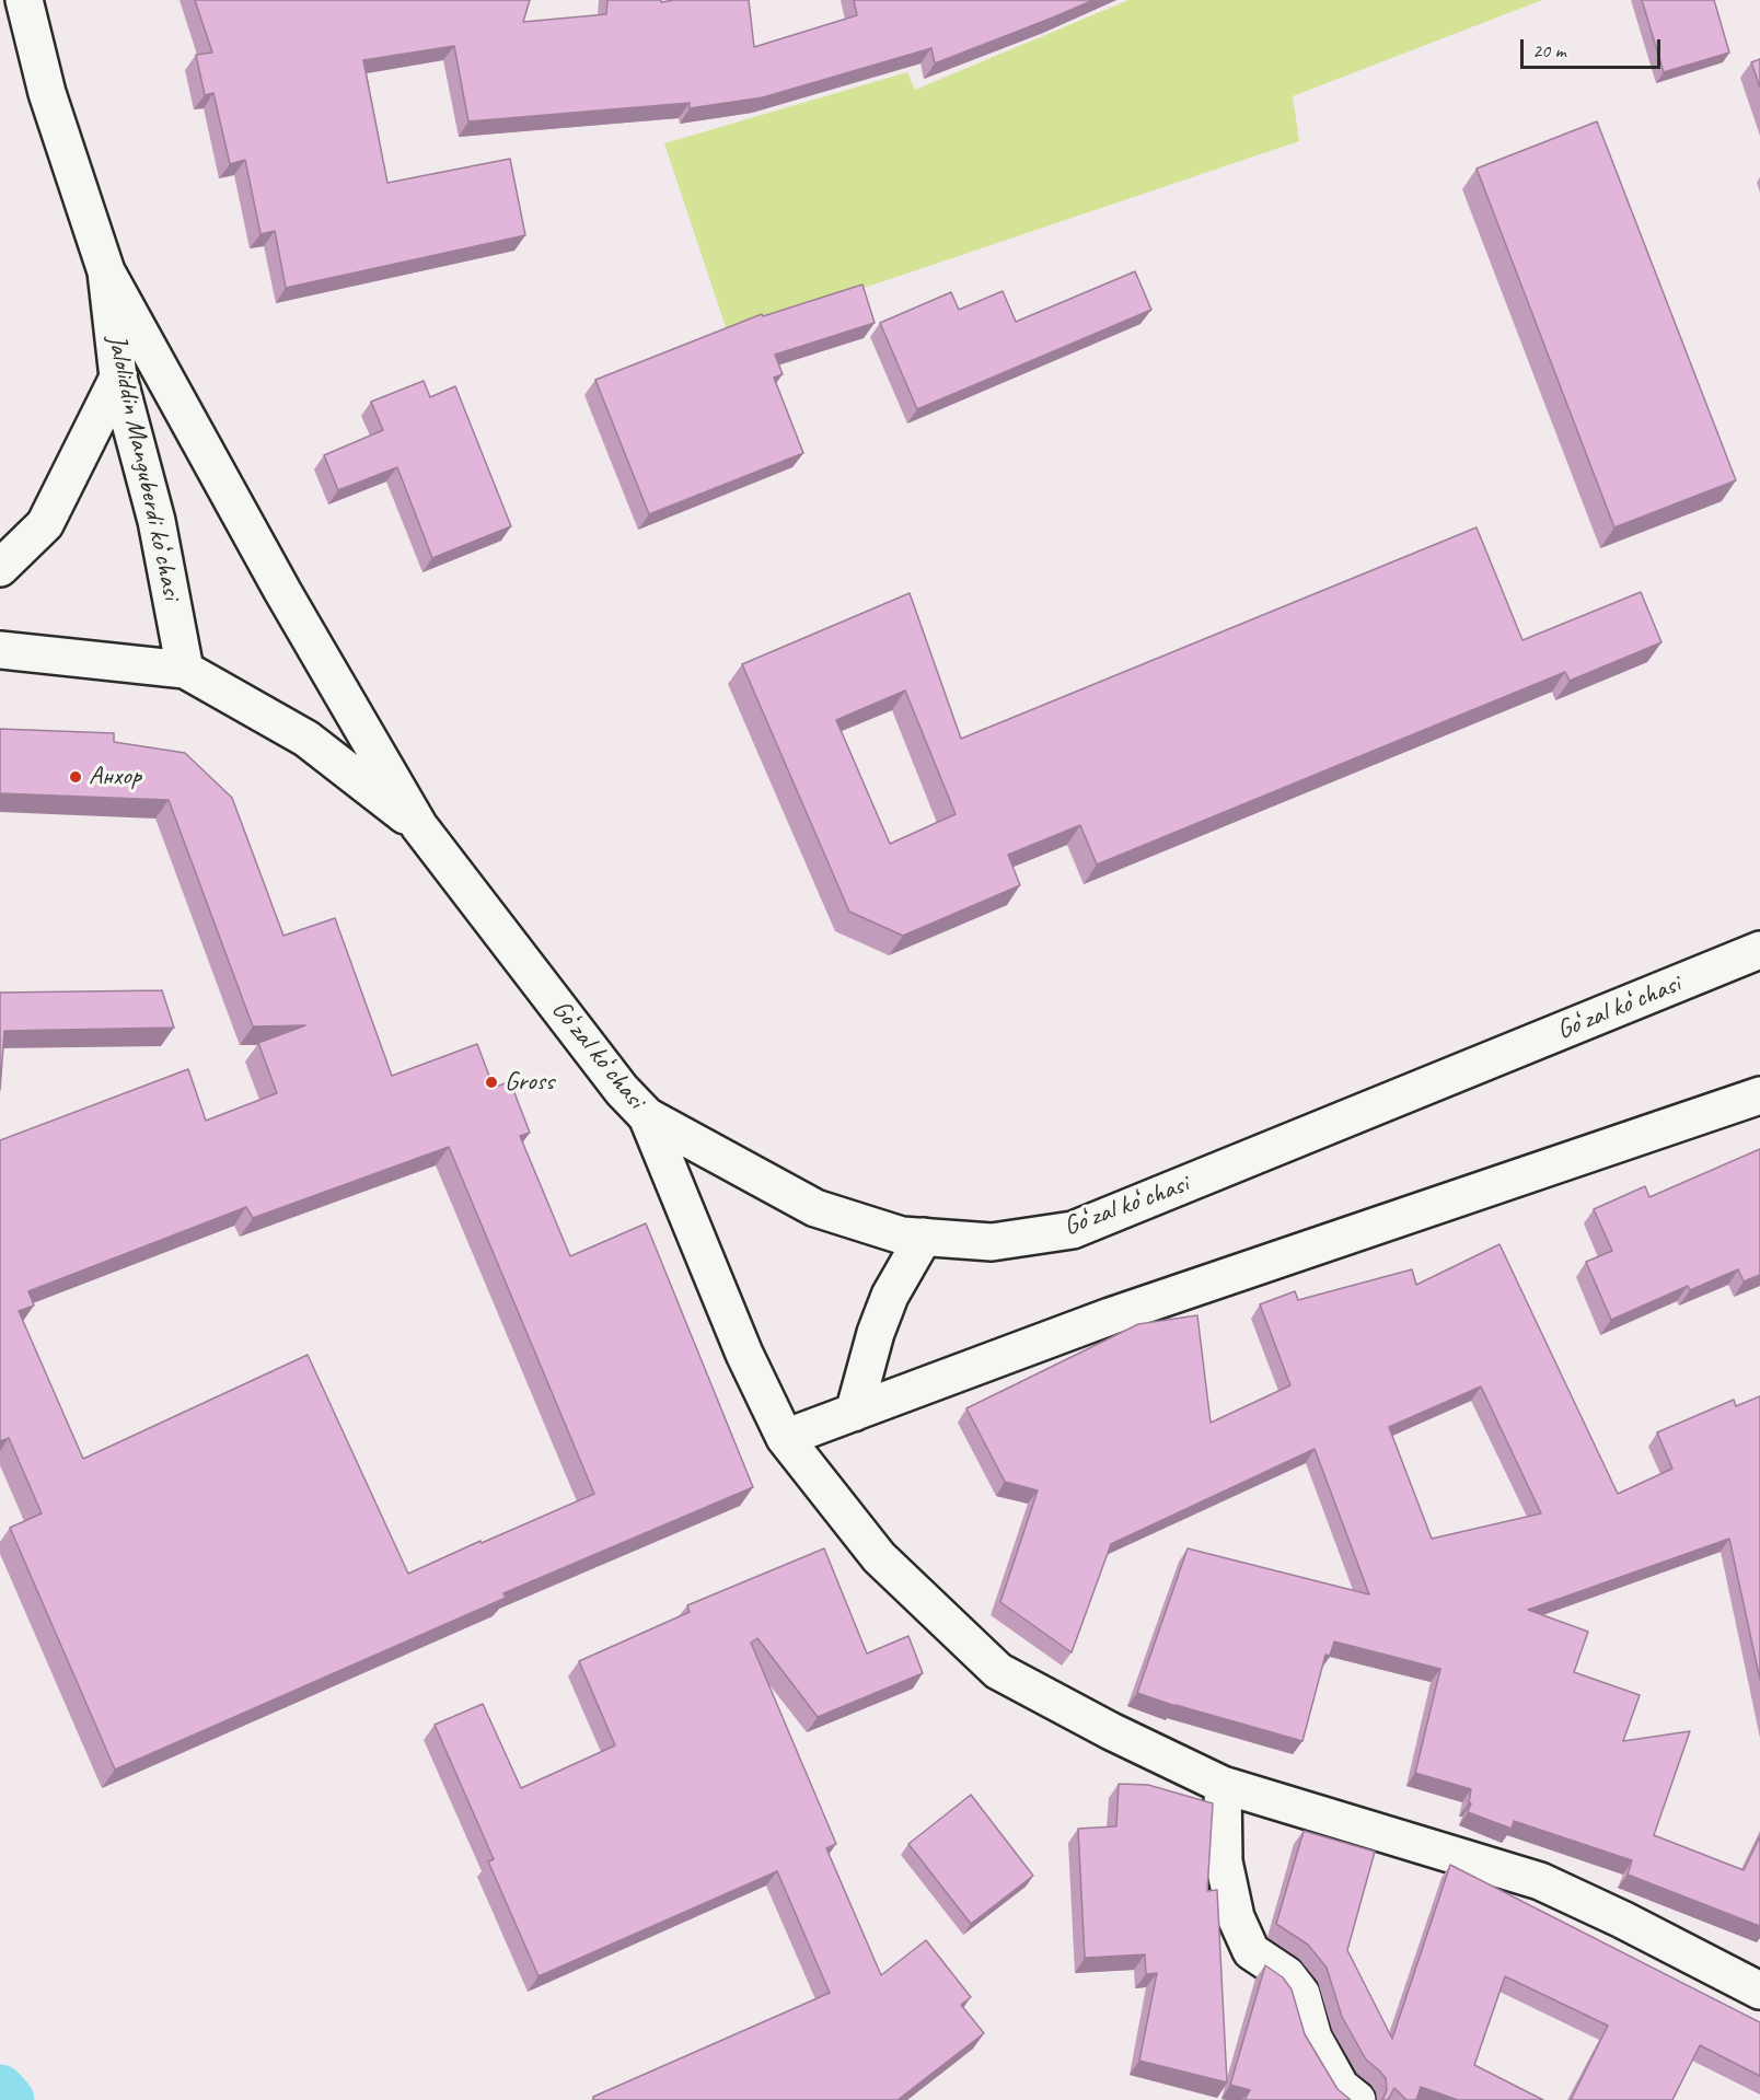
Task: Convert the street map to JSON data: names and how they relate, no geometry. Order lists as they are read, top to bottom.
{
  "streets": {
    "main road": ["Jaloliddin Manguberdi koʻchasi", "Goʻzal koʻchasi"]
  },
  "places": ["Анхор", "Gross"],
  "scale_bar": "20 m"
}
